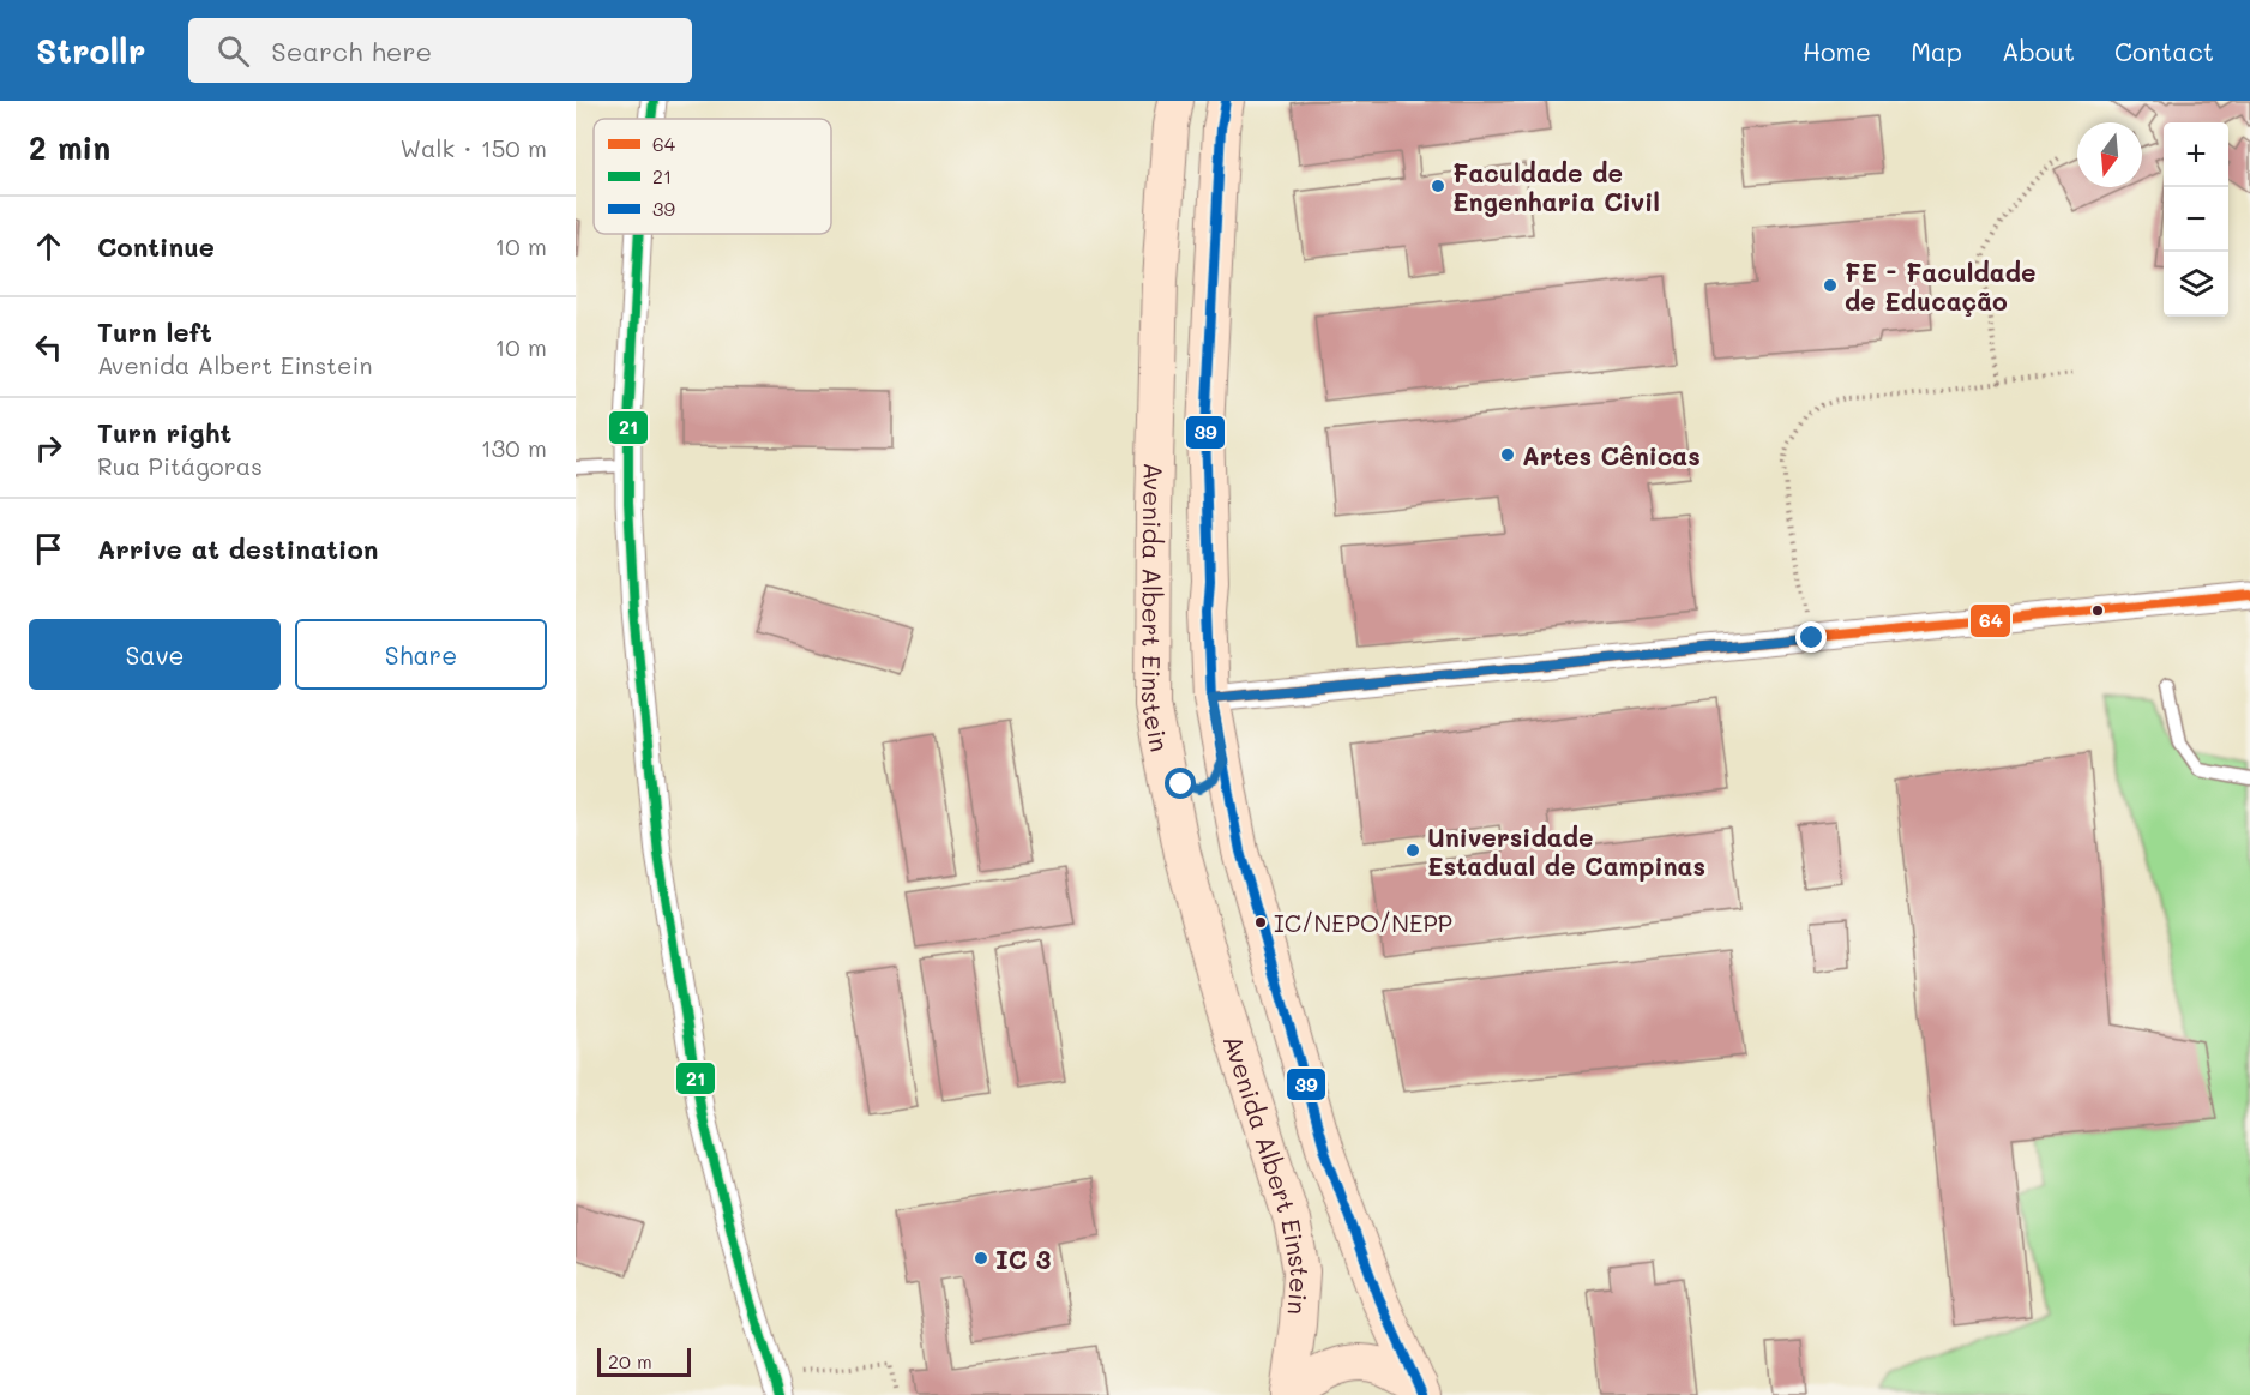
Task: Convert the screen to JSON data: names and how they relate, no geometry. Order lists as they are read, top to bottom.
{
  "streets": {
    "street": ["Avenida Albert Einstein"]
  },
  "places": [
    "Faculdade de Engenharia Civil",
    "FE - Faculdade de Educação",
    "Artes Cênicas",
    "Universidade Estadual de Campinas",
    "IC/NEPO/NEPP",
    "IC 3"
  ],
  "lines": ["transit line 21", "transit line 39", "transit line 64"],
  "legend": ["64", "21", "39"],
  "scale_bar": "20 m",
  "north": "bottom",
  "page": {
    "header": "Strollr",
    "search": "Search here",
    "nav": [
      "Home",
      "Map",
      "About",
      "Contact"
    ],
    "heading": ["2 min", "Walk · 150 m"],
    "map_buttons": ["+", "−"],
    "list": [
      ["Continue", "10 m"],
      ["Turn left", "Avenida Albert Einstein", "10 m"],
      ["Turn right", "Rua Pitágoras", "130 m"],
      "Arrive at destination"
    ],
    "buttons": ["Save", "Share"],
    "scale": "20 m"
  }
}
